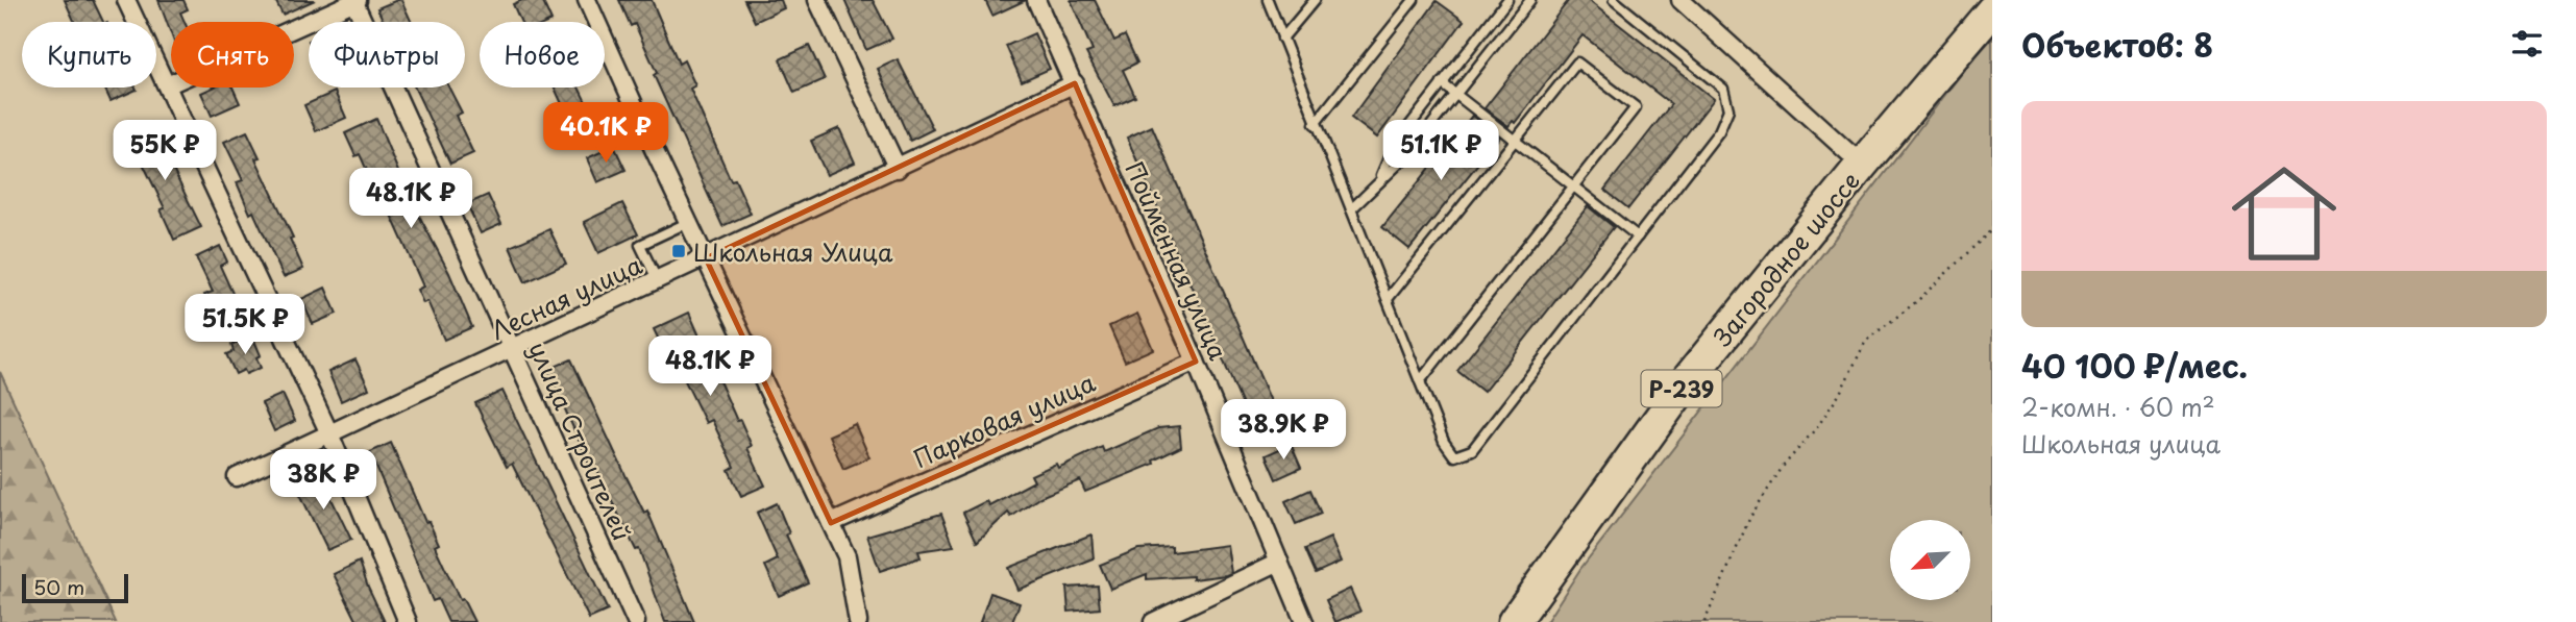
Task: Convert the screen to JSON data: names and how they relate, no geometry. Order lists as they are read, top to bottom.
{
  "streets": {
    "highway": ["Загородное шоссе", "Р-239"],
    "street": [
      "Пойменная улица",
      "Лесная улица",
      "Парковая улица",
      "улица Строителей"
    ]
  },
  "crossings": [
    ["Пойменная улица", "Лесная улица"],
    ["Пойменная улица", "Парковая улица"],
    ["Лесная улица", "улица Строителей"]
  ],
  "places": {
    "transit": ["Школьная Улица"]
  },
  "scale_bar": "50 m",
  "north": "bottom left",
  "page": {
    "heading": "Объектов: 8",
    "chip": [
      "Купить",
      "Снять",
      "Фильтры",
      "Новое"
    ],
    "list": [
      {
        "name": "40 100 ₽/мес.",
        "note": "2-комн. · 60 m² · Школьная улица"
      }
    ],
    "price": [
      "40.1K ₽",
      "55K ₽",
      "51.1K ₽",
      "48.1K ₽",
      "51.5K ₽",
      "48.1K ₽",
      "38.9K ₽",
      "38K ₽"
    ],
    "scale": "50 m"
  }
}
